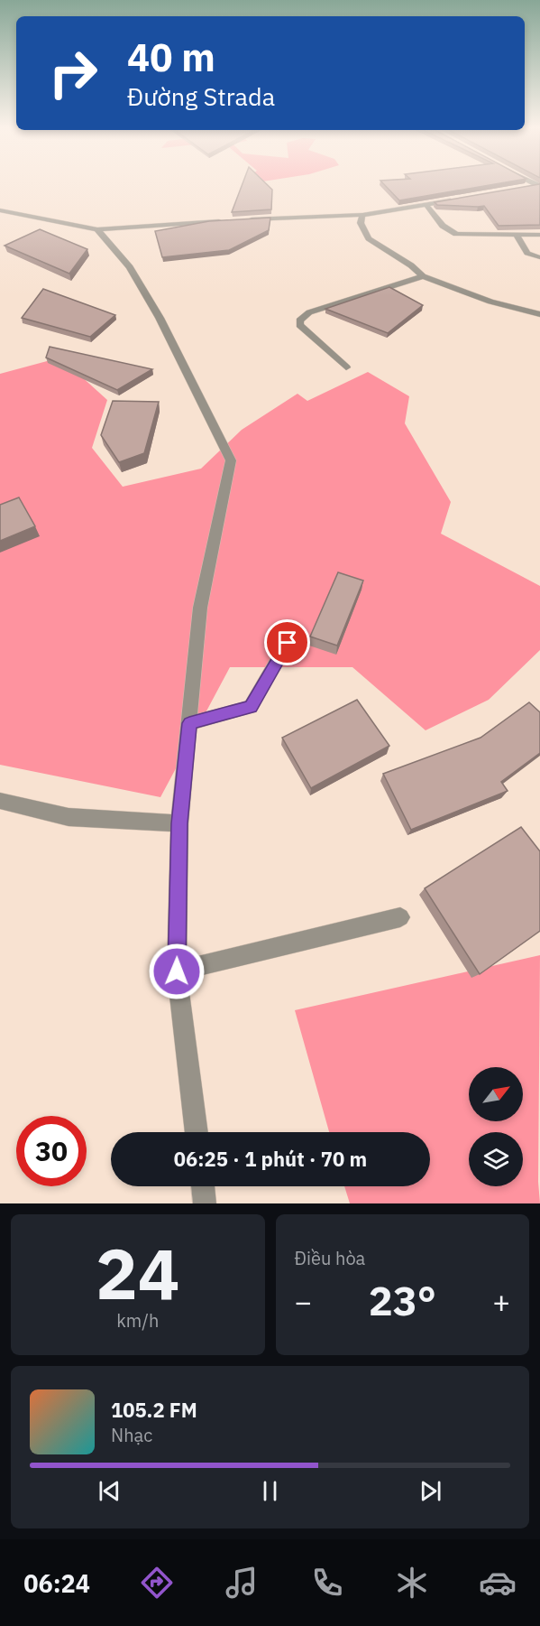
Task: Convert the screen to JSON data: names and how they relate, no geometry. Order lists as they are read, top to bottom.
{
  "north": "top right",
  "page": {
    "turn": ["40 m", "Đường Strada"],
    "limit": "30",
    "trip": "06:25 · 1 phút · 70 m",
    "tile": [
      ["24", "km/h"],
      "Điều hòa"
    ],
    "heat": ["−", "23°", "+"],
    "song": ["105.2 FM", "Nhạc"],
    "tabs": "06:24"
  }
}
